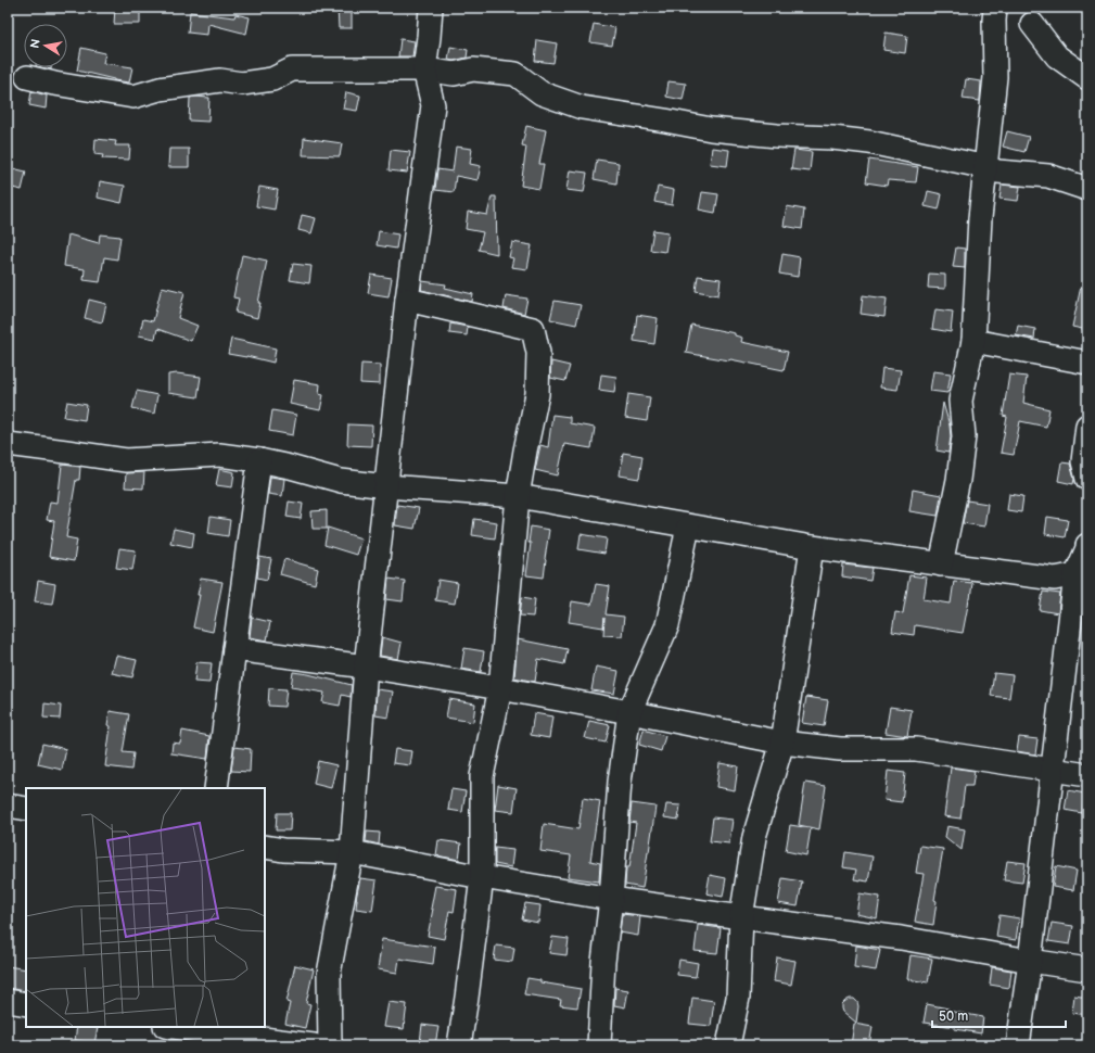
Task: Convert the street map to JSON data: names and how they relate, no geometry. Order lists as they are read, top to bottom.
{
  "scale_bar": "50 m",
  "north": "left"
}
